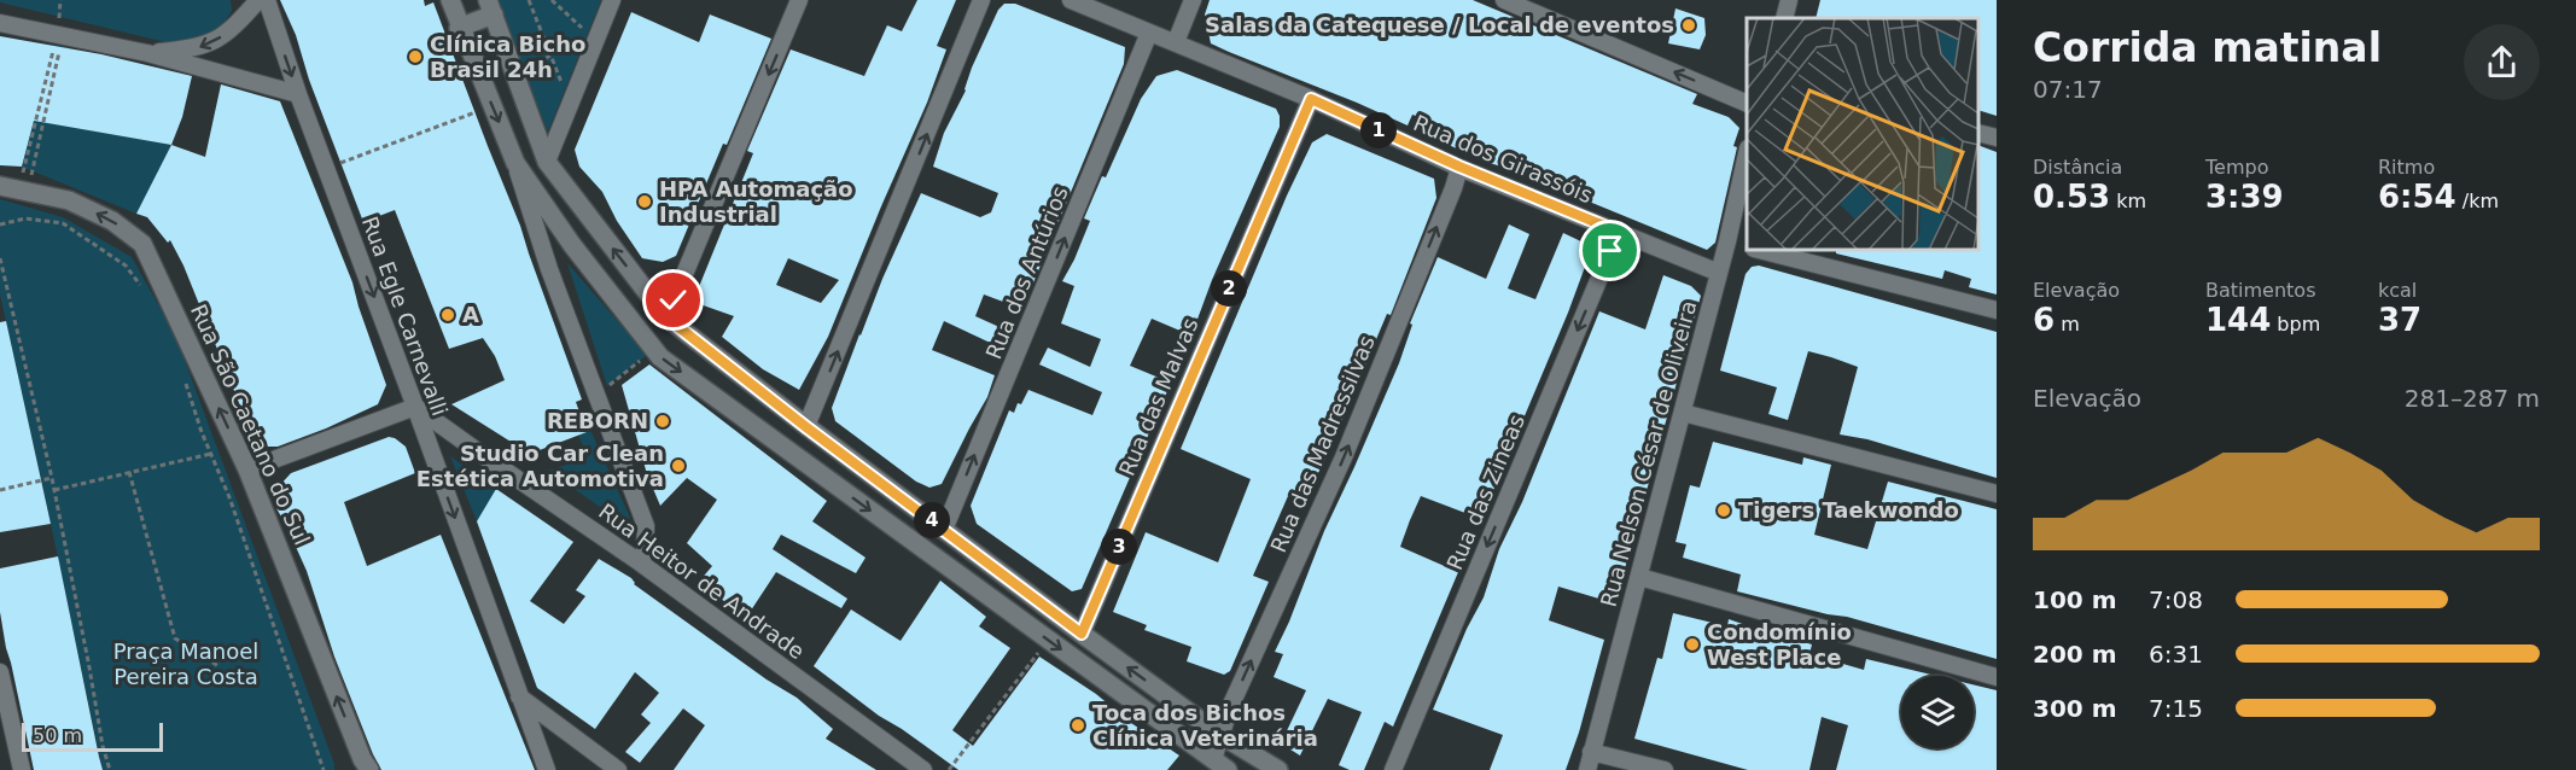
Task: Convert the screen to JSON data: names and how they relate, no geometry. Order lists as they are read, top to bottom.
{
  "streets": {
    "main road": ["Rua São Caetano do Sul"],
    "street": [
      "Rua dos Girassóis",
      "Rua dos Antúrios",
      "Rua Egle Carnevalli",
      "Rua das Malvas",
      "Rua das Madressilvas",
      "Rua Nelson César de Oliveira",
      "Rua das Zineas",
      "Rua Heitor de Andrade"
    ]
  },
  "crossings": [
    ["Rua dos Girassóis", "Rua dos Antúrios"],
    ["Rua dos Girassóis", "Rua das Malvas"],
    ["Rua dos Girassóis", "Rua das Madressilvas"],
    ["Rua dos Girassóis", "Rua Nelson César de Oliveira"],
    ["Rua dos Girassóis", "Rua das Zineas"],
    ["Rua Egle Carnevalli", "Rua Heitor de Andrade"]
  ],
  "one_way": [
    "Rua dos Antúrios",
    "Rua Egle Carnevalli",
    "Rua São Caetano do Sul",
    "Rua das Madressilvas",
    "Rua das Zineas"
  ],
  "parks": ["Praça Manoel Pereira Costa"],
  "places": [
    "Salas da Catequese / Local de eventos",
    "Clínica Bicho Brasil 24h",
    "HPA Automação Industrial",
    "A",
    "REBORN",
    "Studio Car Clean Estética Automotiva",
    "Tigers Taekwondo",
    "Condomínio West Place",
    "Toca dos Bichos Clínica Veterinária"
  ],
  "scale_bar": "50 m",
  "page": {
    "heading": ["Corrida matinal", "07:17"],
    "pins": [
      "1",
      "2",
      "4",
      "3"
    ],
    "stats": [
      ["Distância", "0.53 km"],
      ["Tempo", "3:39"],
      ["Ritmo", "6:54 /km"],
      ["Elevação", "6 m"],
      ["Batimentos", "144 bpm"],
      ["kcal", "37"]
    ],
    "chart": ["Elevação", "281–287 m"],
    "list": [
      {
        "name": "100 m",
        "note": "7:08"
      },
      {
        "name": "200 m",
        "note": "6:31"
      },
      {
        "name": "300 m",
        "note": "7:15"
      }
    ],
    "scale": "50 m"
  }
}
